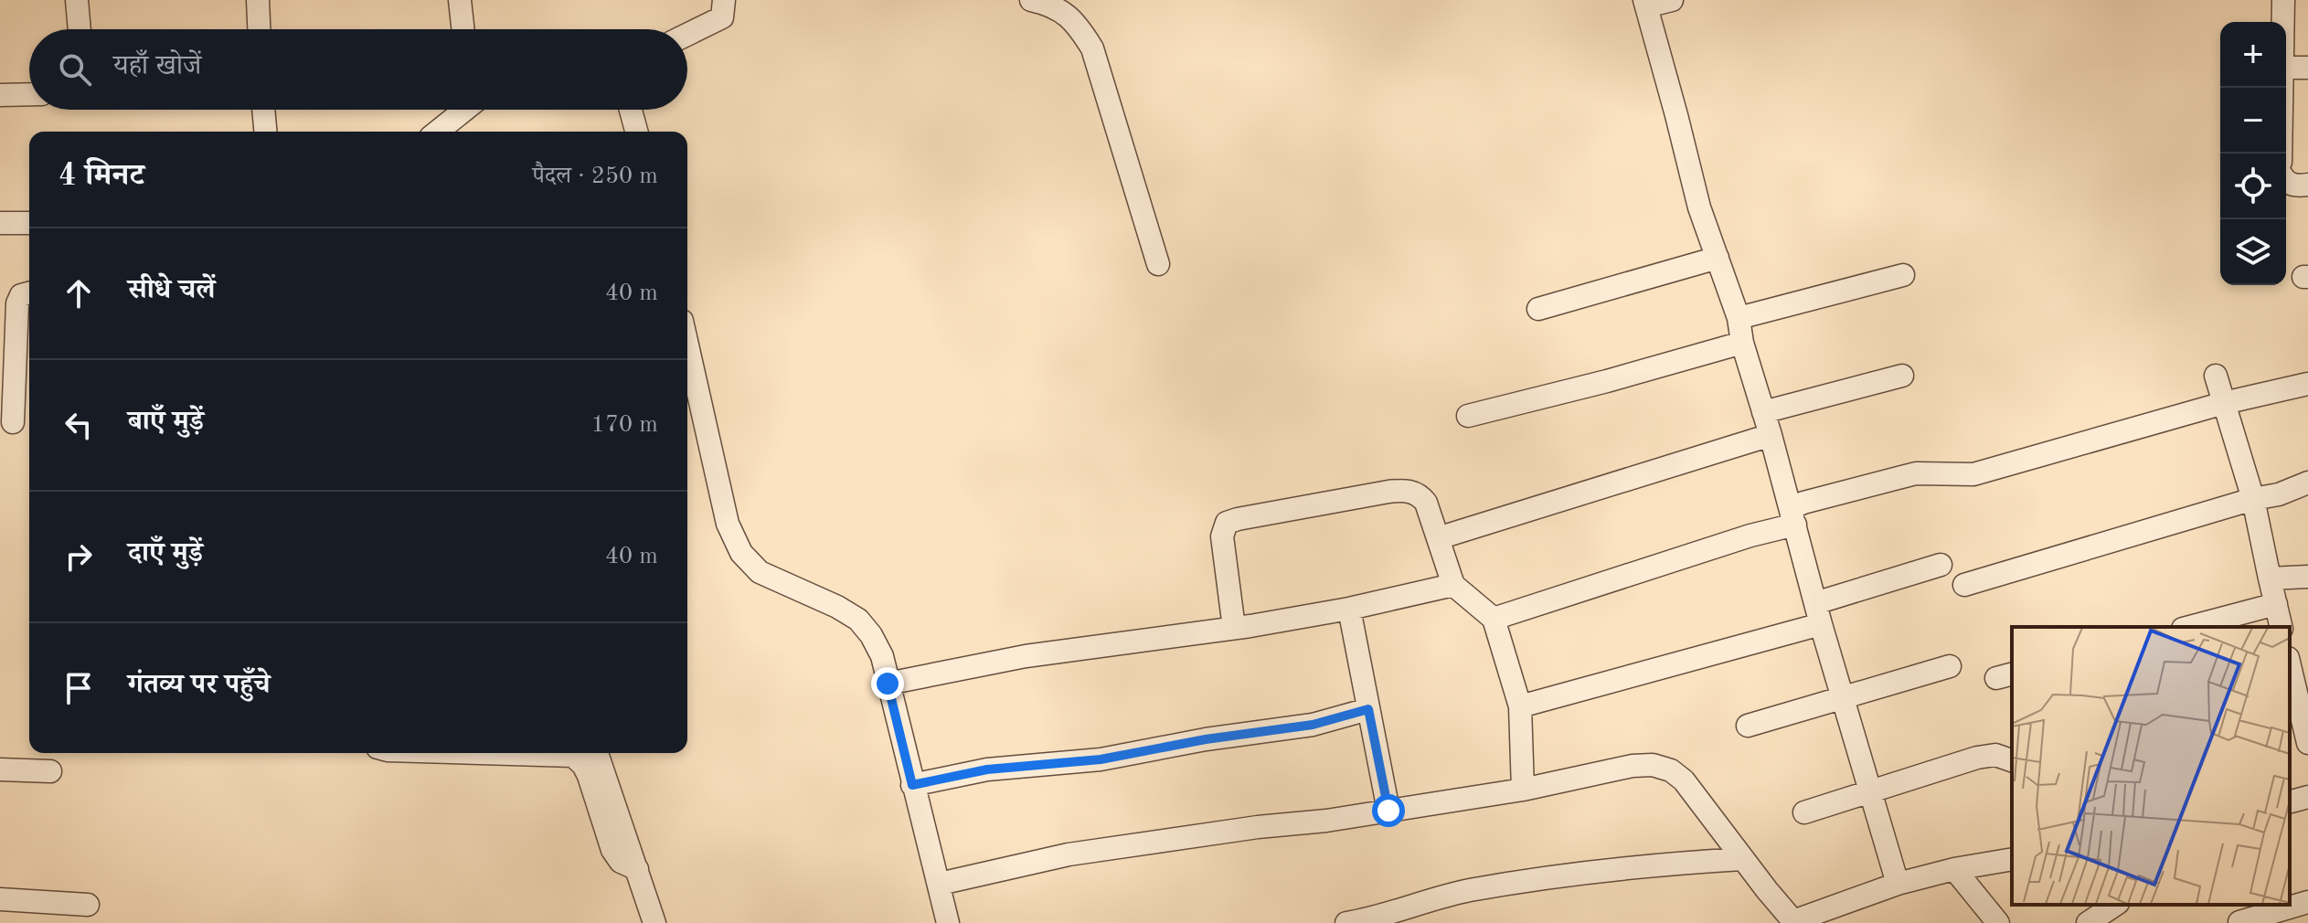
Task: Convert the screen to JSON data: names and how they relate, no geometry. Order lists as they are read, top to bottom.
{
  "page": {
    "map_buttons": ["+", "−"],
    "search": "यहाँ खोजें",
    "heading": ["4 मिनट", "पैदल · 250 m"],
    "list": [
      ["सीधे चलें", "40 m"],
      ["बाएँ मुड़ें", "170 m"],
      ["दाएँ मुड़ें", "40 m"],
      "गंतव्य पर पहुँचे"
    ]
  }
}
